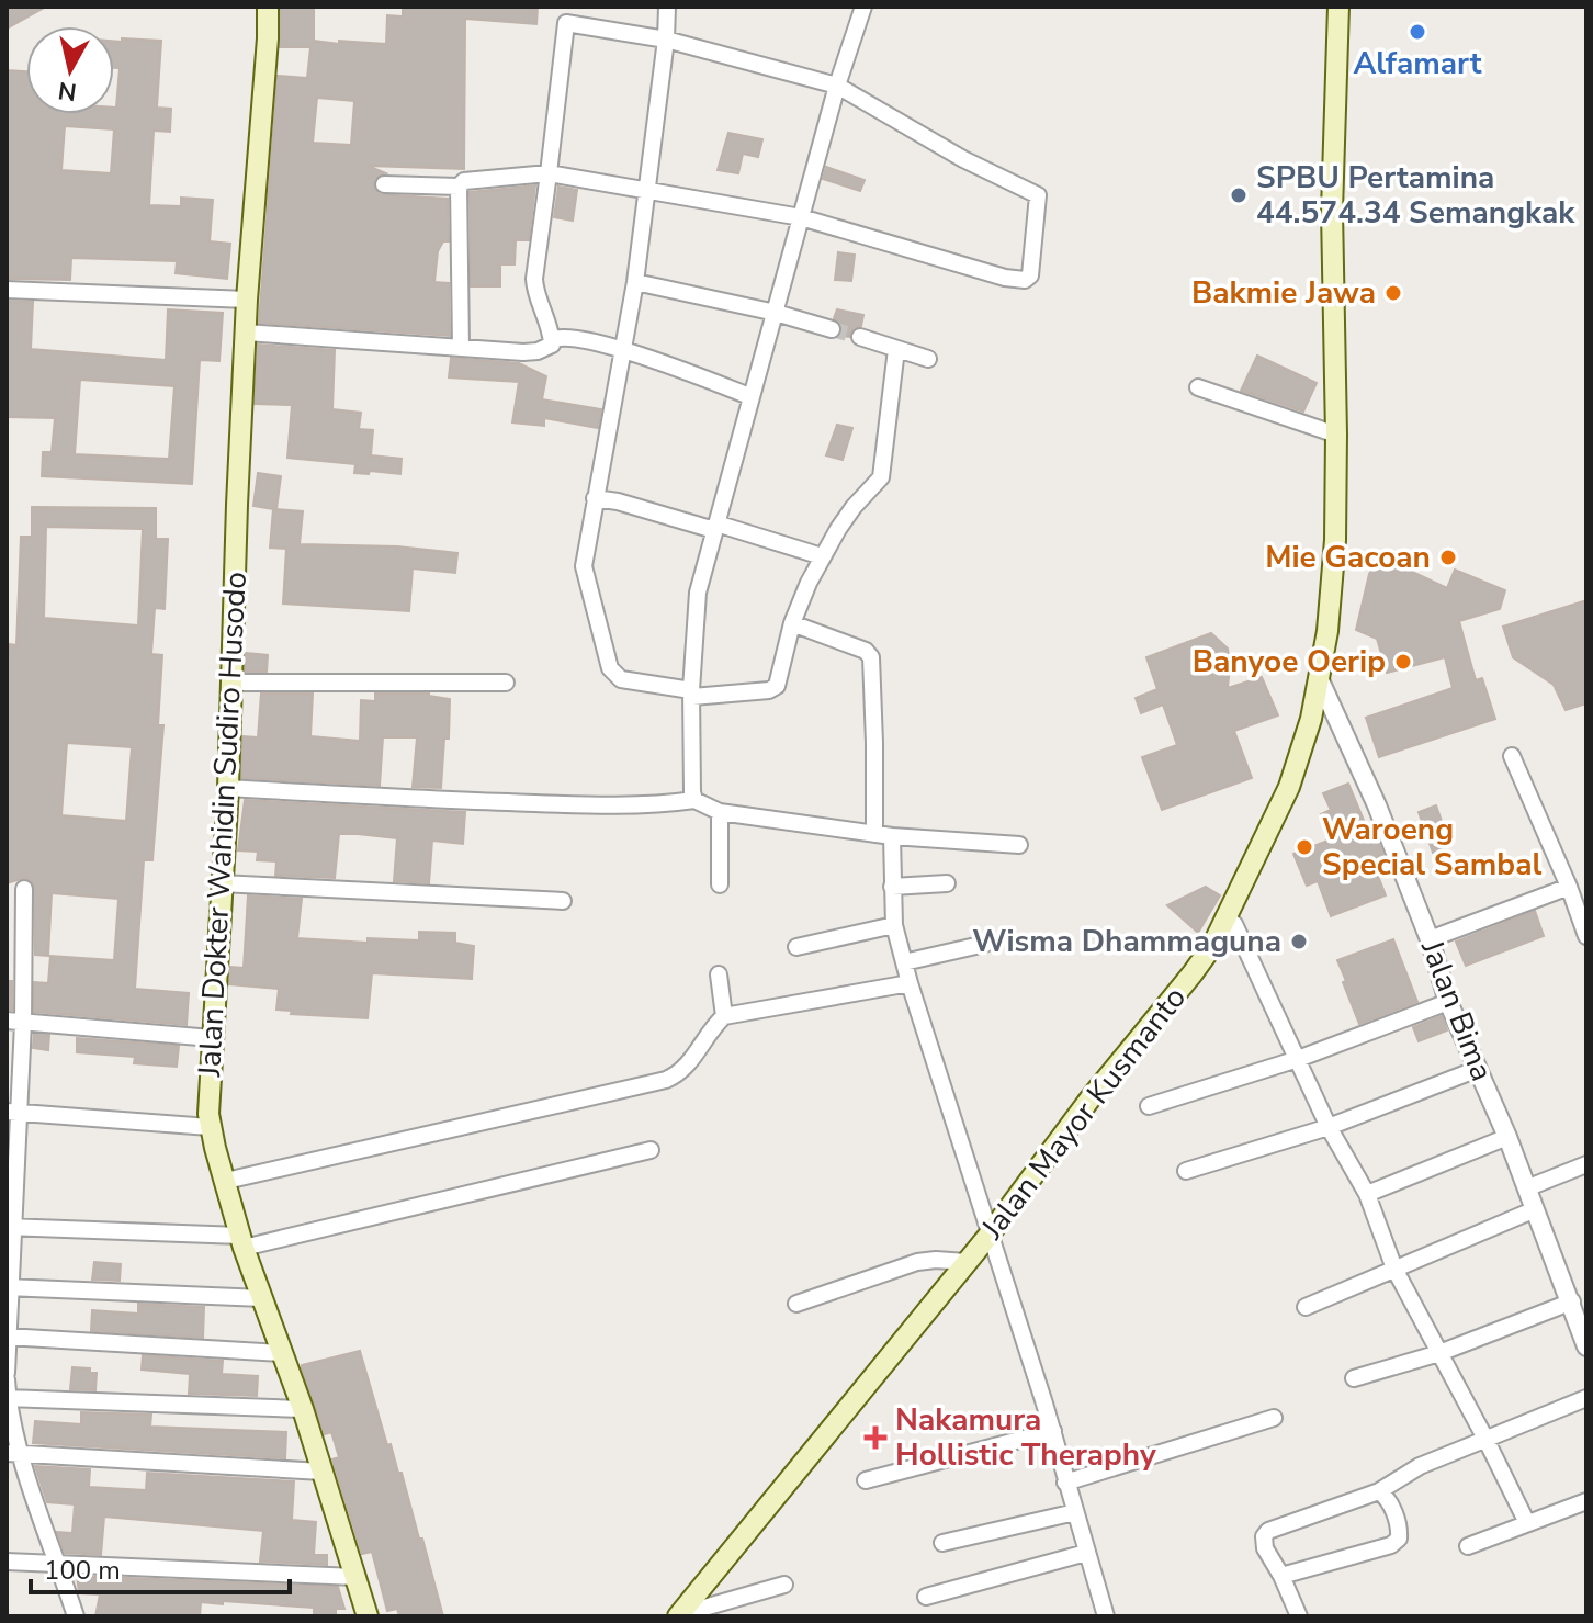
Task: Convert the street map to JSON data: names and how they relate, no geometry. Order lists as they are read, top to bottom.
{
  "streets": {
    "main road": ["Jalan Dokter Wahidin Sudiro Husodo", "Jalan Mayor Kusmanto"],
    "street": ["Jalan Bima"]
  },
  "crossings": [
    ["Jalan Bima", "Jalan Mayor Kusmanto"]
  ],
  "places": {
    "other": [
      "Alfamart",
      "SPBU Pertamina 44.574.34 Semangkak",
      "Bakmie Jawa",
      "Mie Gacoan",
      "Banyoe Oerip",
      "Waroeng Special Sambal",
      "Wisma Dhammaguna"
    ],
    "health": ["Nakamura Hollistic Theraphy"]
  },
  "scale_bar": "100 m",
  "north": "bottom"
}
